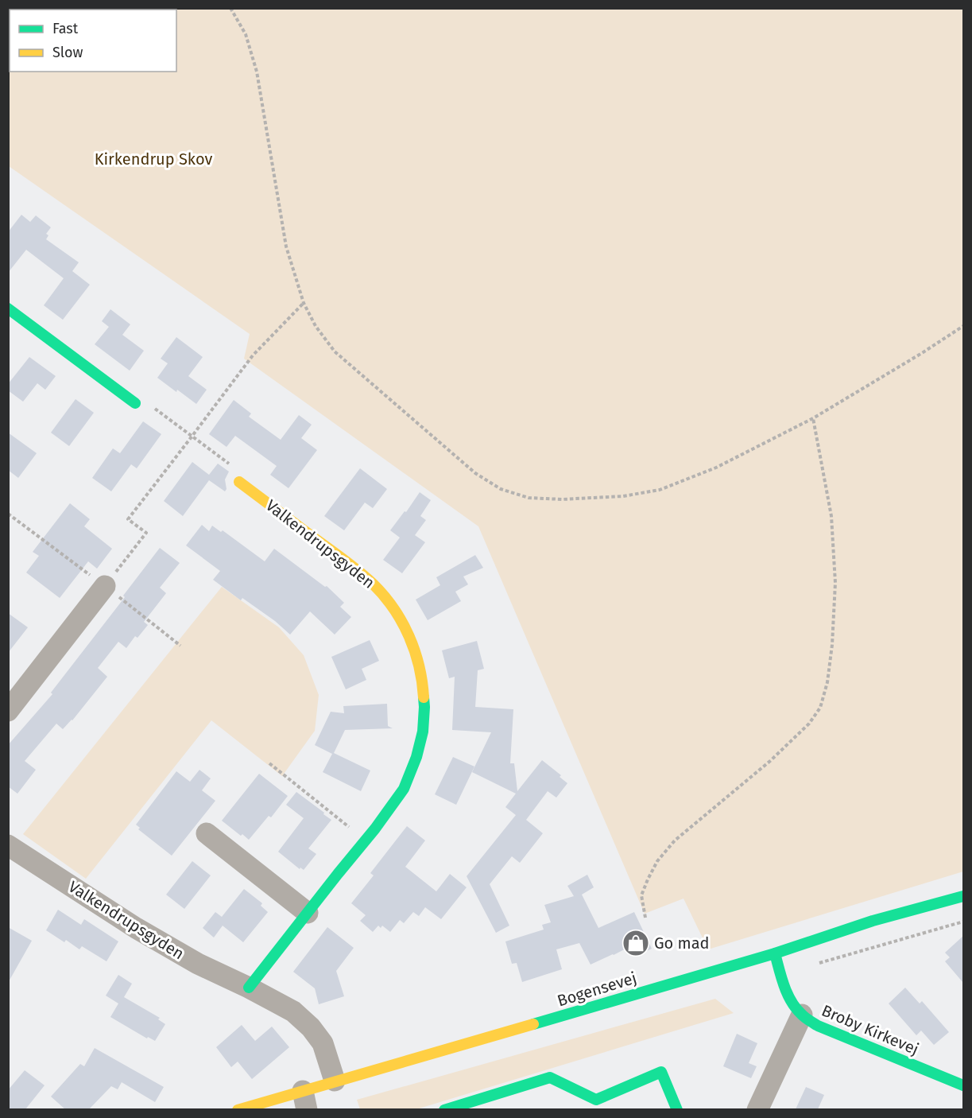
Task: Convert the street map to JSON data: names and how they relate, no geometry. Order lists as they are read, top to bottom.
{
  "streets": {
    "street": ["Valkendrupsgyden", "Bogensevej", "Broby Kirkevej"]
  },
  "crossings": [
    ["Valkendrupsgyden", "Bogensevej"],
    ["Bogensevej", "Broby Kirkevej"]
  ],
  "parks": ["Kirkendrup Skov"],
  "places": {
    "shop": ["Go mad"]
  },
  "legend": ["Fast", "Slow"]
}
